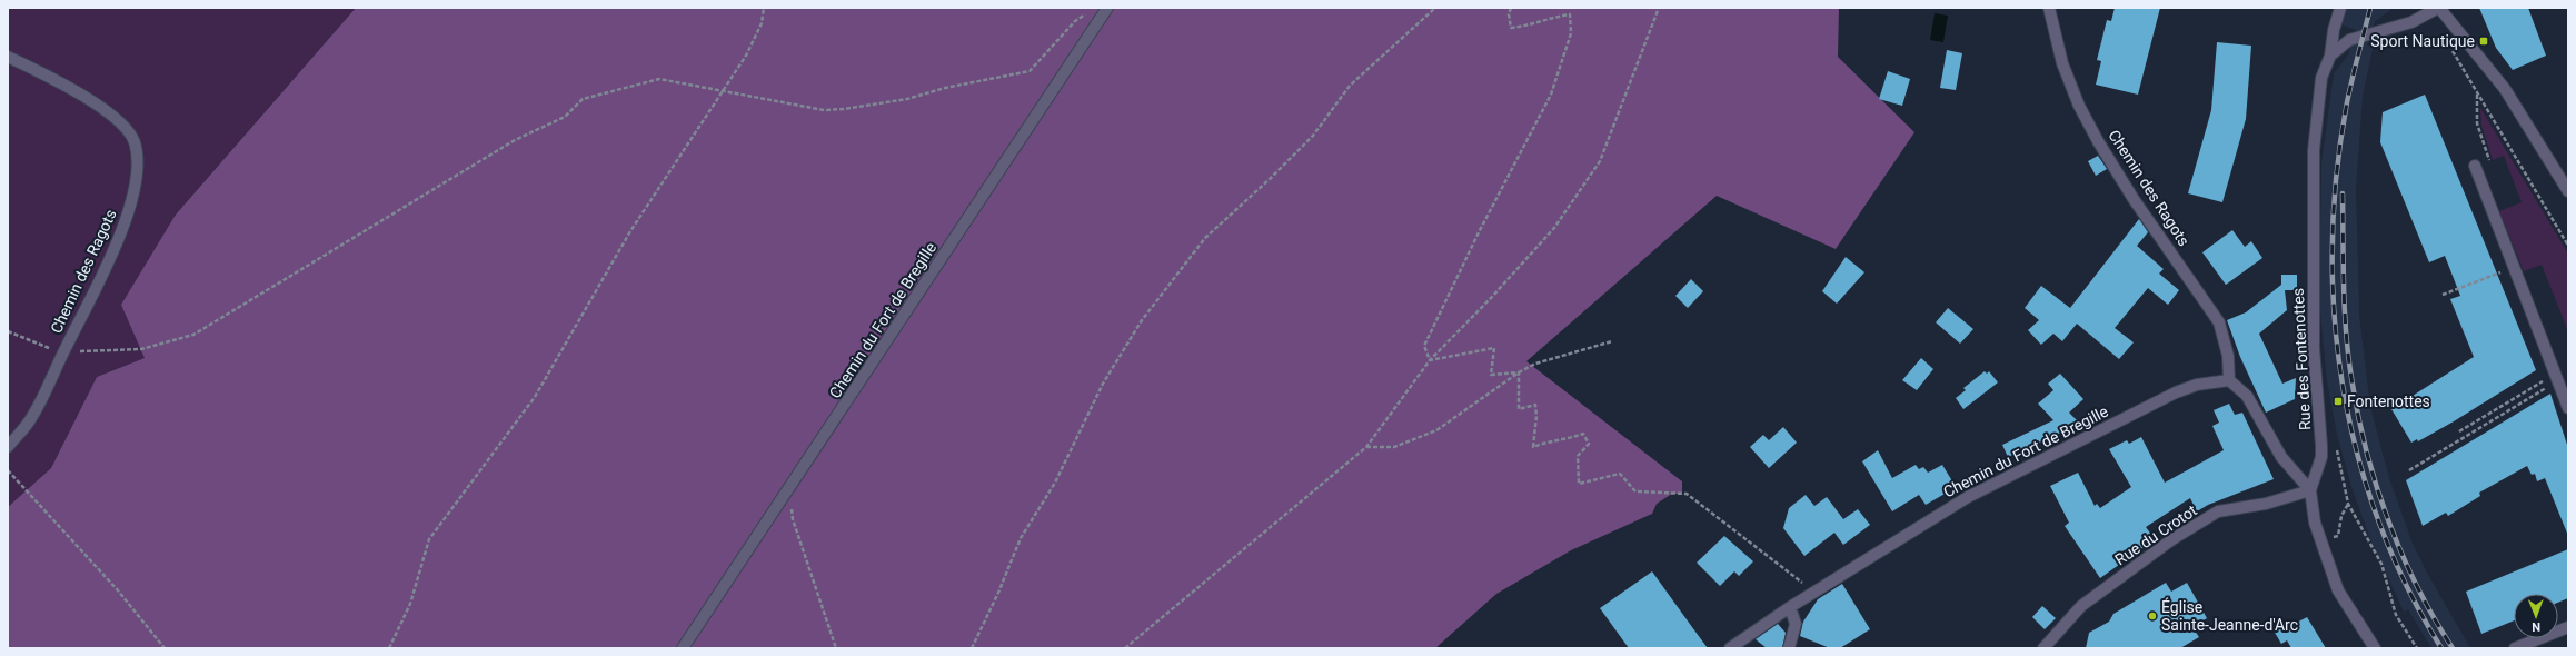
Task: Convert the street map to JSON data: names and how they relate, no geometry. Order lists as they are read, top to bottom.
{
  "streets": {
    "street": [
      "Chemin des Ragots",
      "Chemin du Fort de Bregille",
      "Rue des Fontenottes",
      "Rue du Crotot"
    ]
  },
  "crossings": [
    ["Chemin des Ragots", "Chemin du Fort de Bregille"],
    ["Rue des Fontenottes", "Rue du Crotot"]
  ],
  "places": {
    "transit": ["Sport Nautique", "Fontenottes"],
    "other": ["Église Sainte-Jeanne-d'Arc"]
  },
  "north": "bottom"
}
